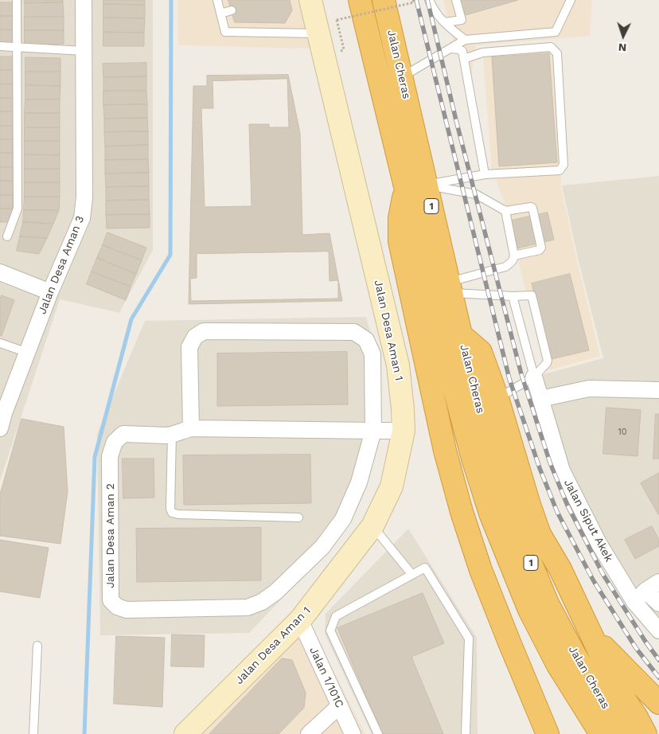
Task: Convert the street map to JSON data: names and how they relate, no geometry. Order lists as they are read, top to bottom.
{
  "streets": {
    "highway": ["Jalan Cheras", "1"],
    "street": [
      "Jalan Desa Aman 3",
      "Jalan Desa Aman 1",
      "Jalan Siput Akek",
      "Jalan Desa Aman 2",
      "Jalan 1/101C"
    ]
  },
  "crossings": [
    ["Jalan Desa Aman 1", "Jalan Desa Aman 2"],
    ["Jalan Desa Aman 1", "Jalan 1/101C"]
  ],
  "house_numbers": ["10"],
  "north": "bottom"
}
